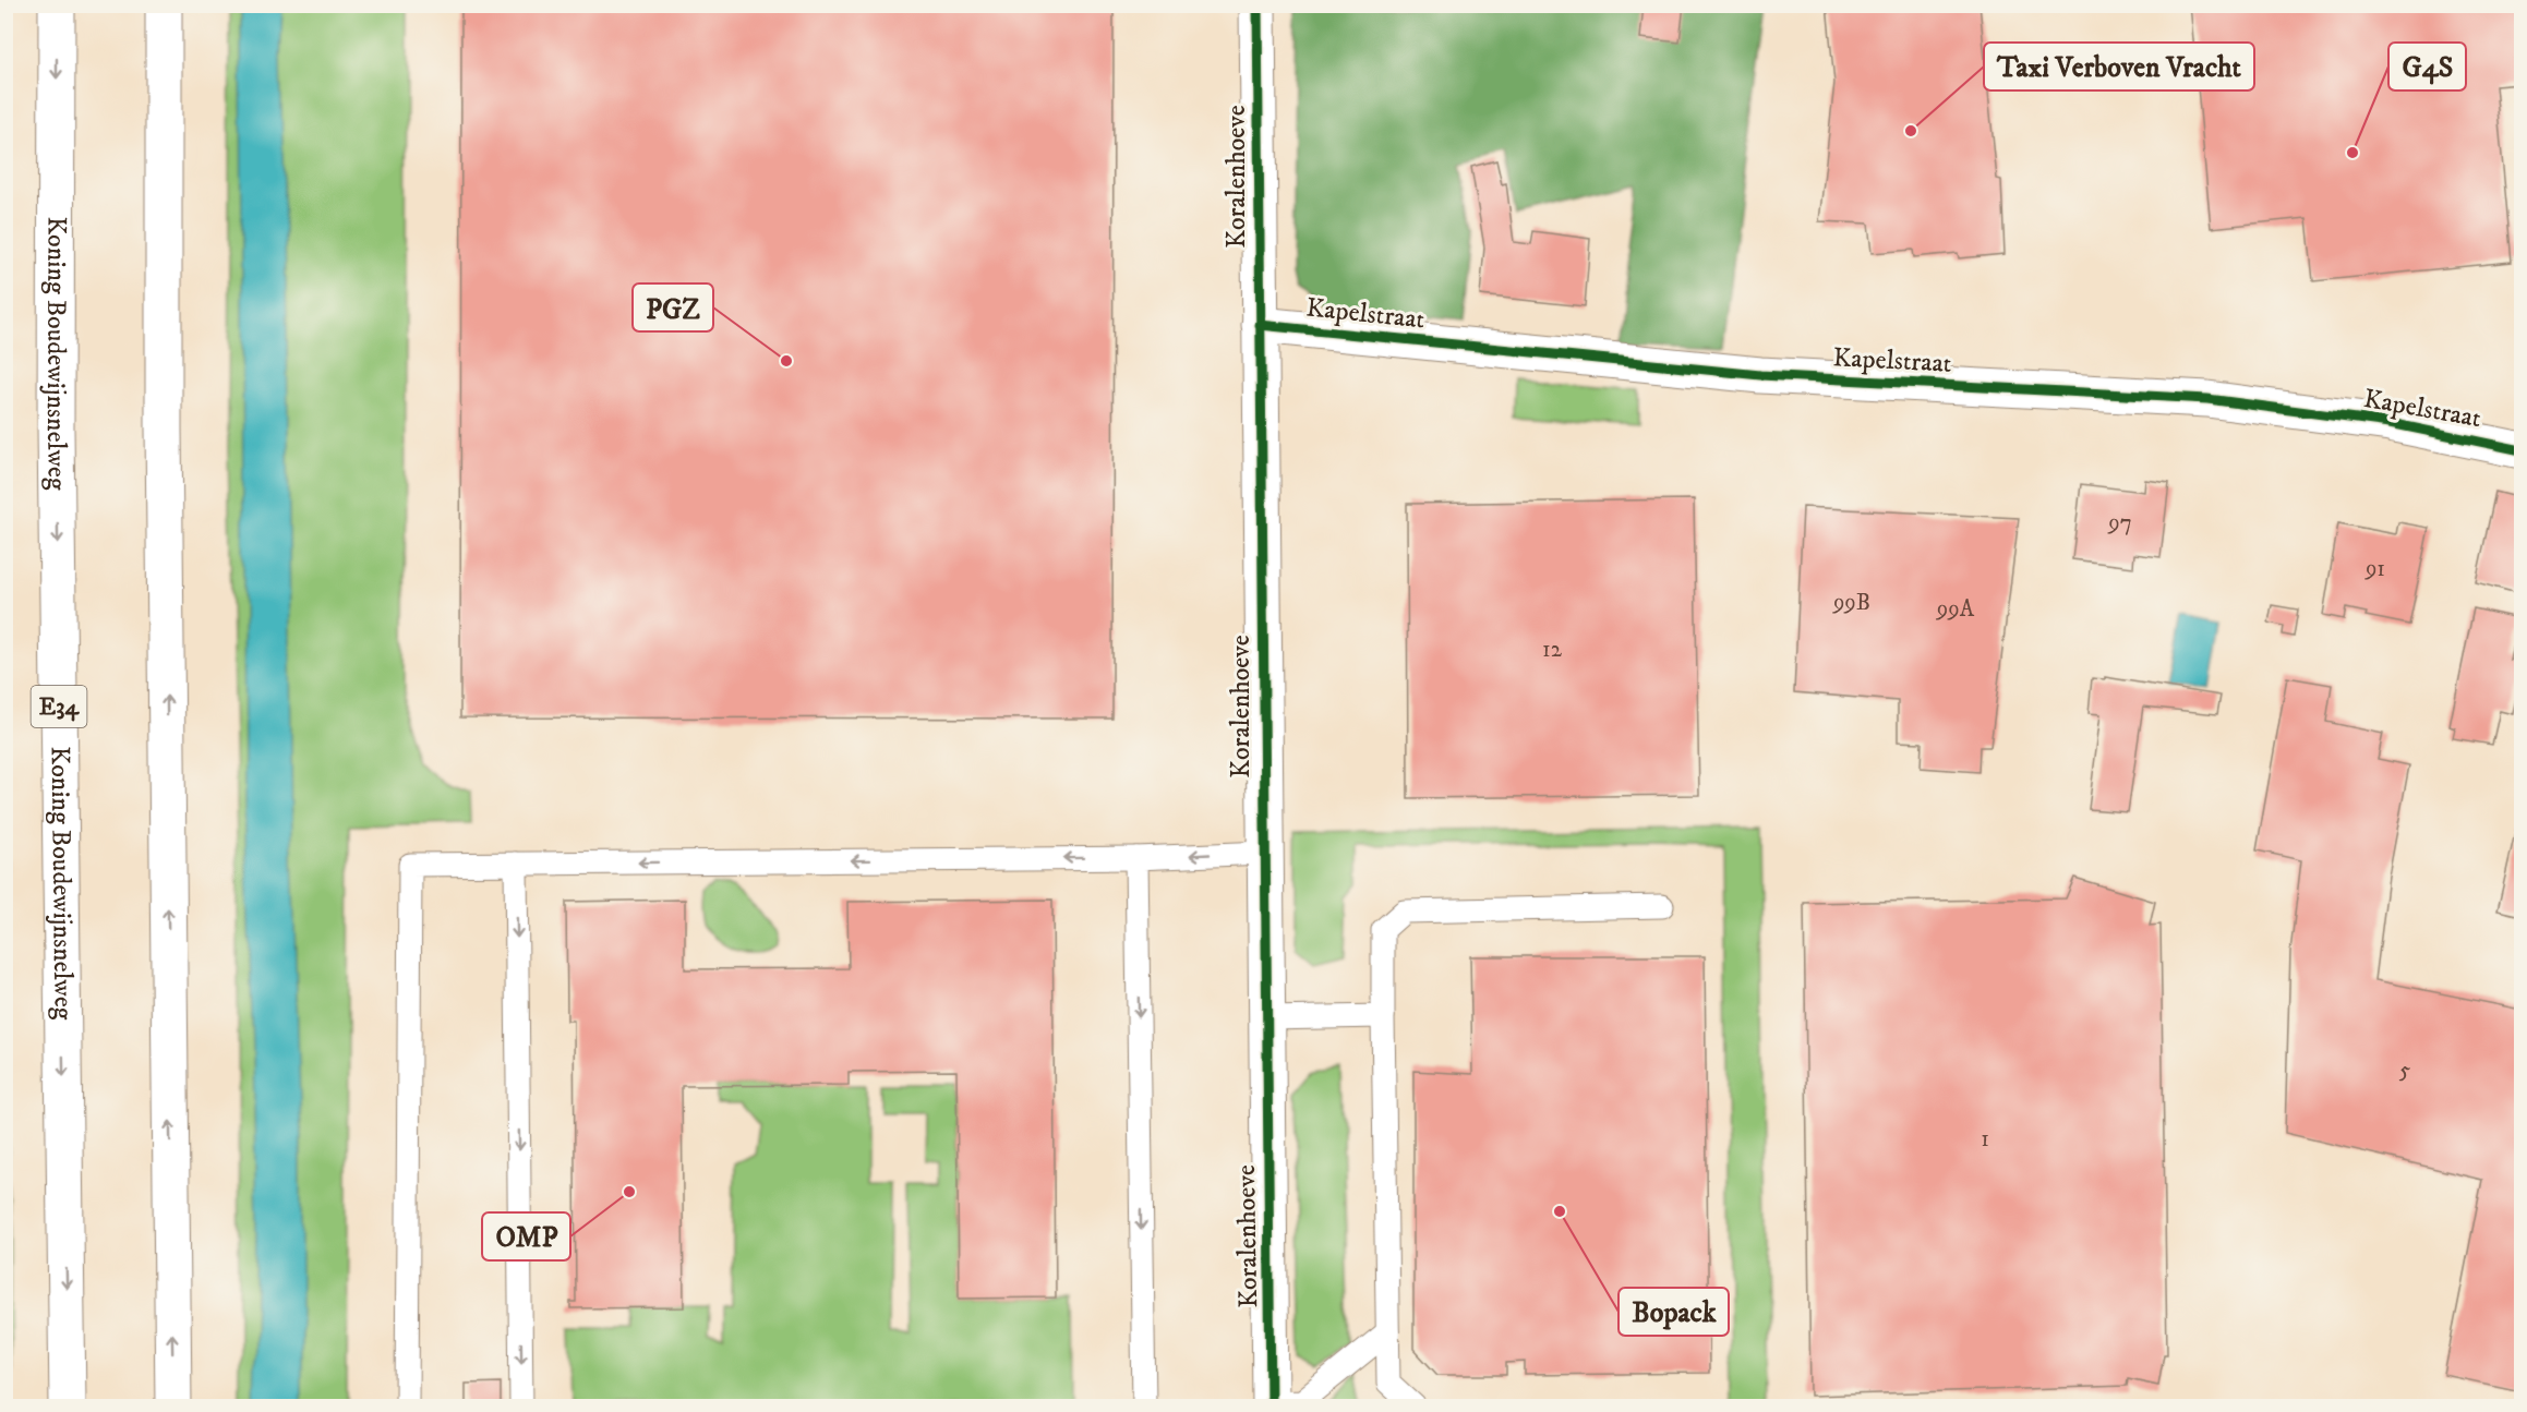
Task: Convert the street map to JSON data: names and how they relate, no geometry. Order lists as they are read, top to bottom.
{
  "streets": {
    "main road": [
      "Koralenhoeve",
      "Kapelstraat",
      "Koning Boudewijnsnelweg",
      "E34"
    ]
  },
  "crossings": [
    ["Koralenhoeve", "Kapelstraat"]
  ],
  "places": [
    "Taxi Verboven Vracht",
    "G4S",
    "PGZ",
    "OMP",
    "Bopack"
  ],
  "house_numbers": [
    "97",
    "91",
    "99B",
    "99A",
    "12",
    "5",
    "1"
  ]
}
